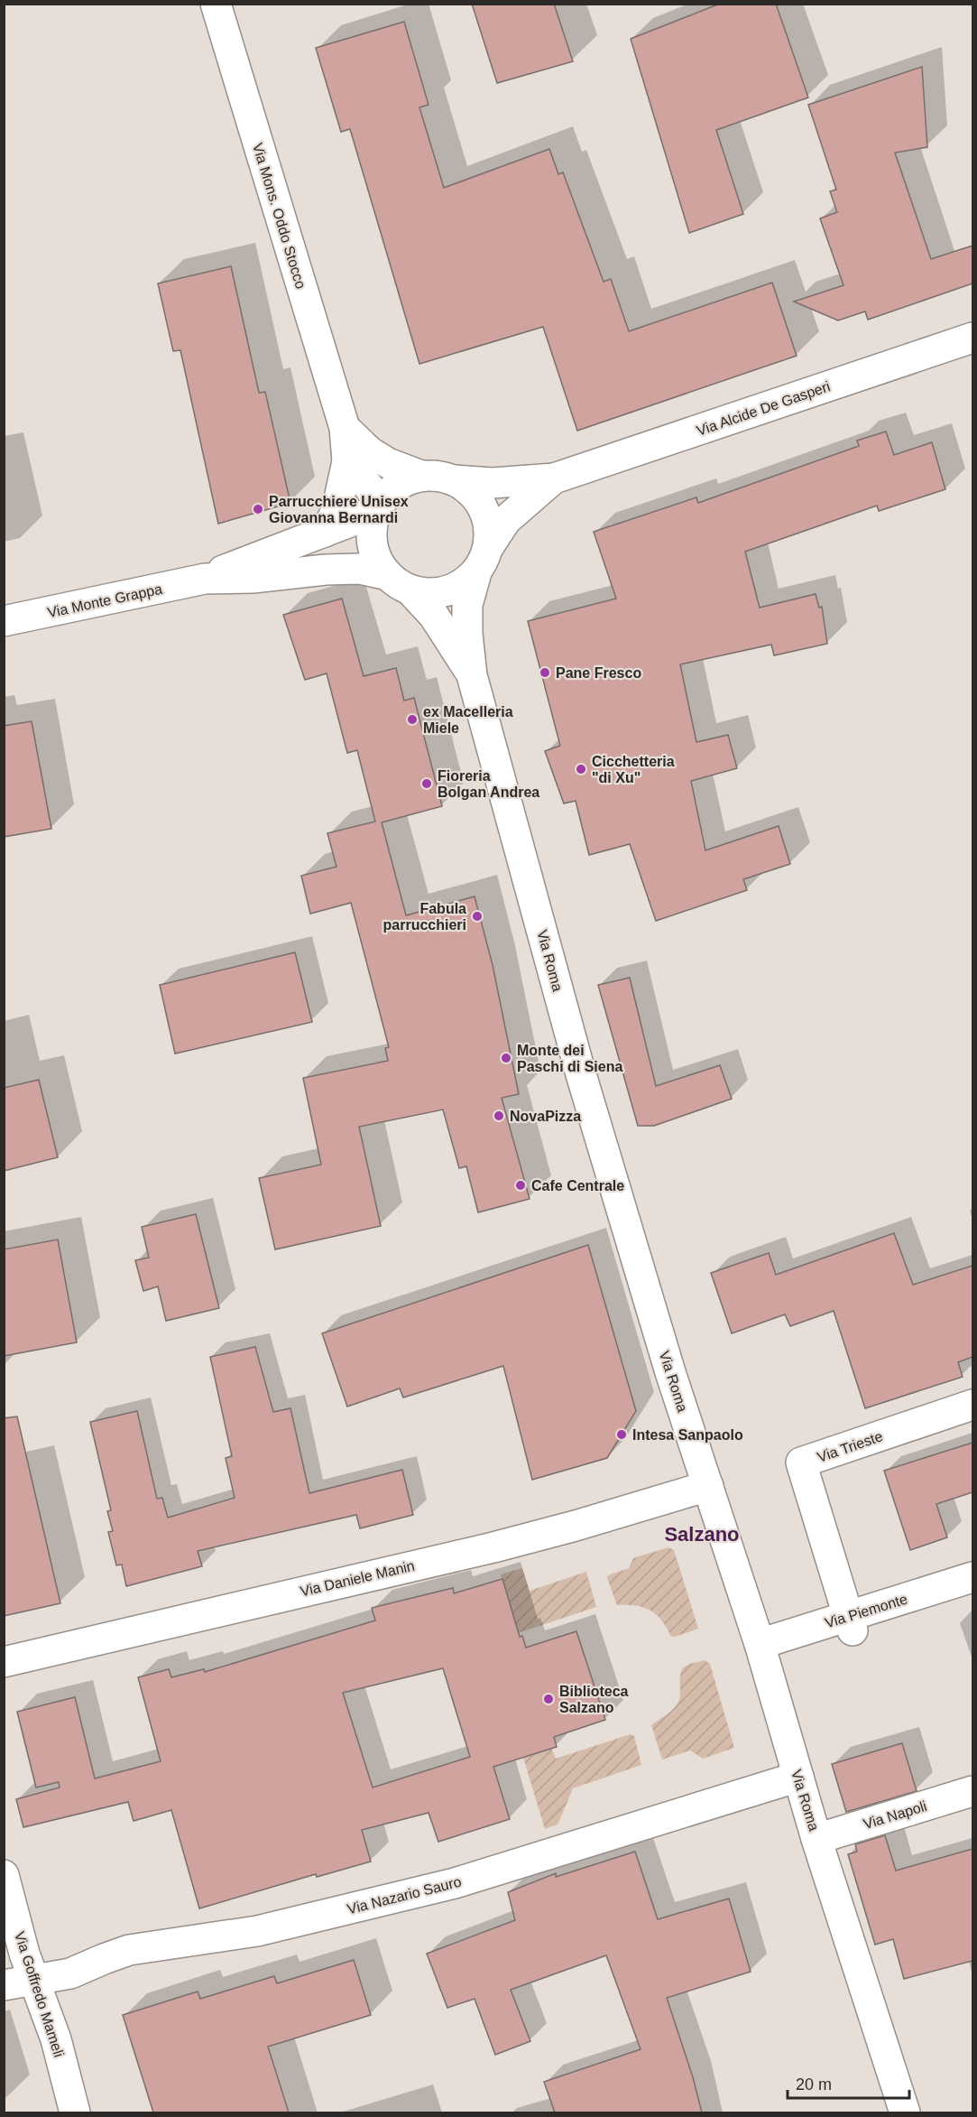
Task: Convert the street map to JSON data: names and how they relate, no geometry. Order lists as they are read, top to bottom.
{
  "streets": {
    "street": [
      "Via Mons. Oddo Stocco",
      "Via Alcide De Gasperi",
      "Via Monte Grappa",
      "Via Roma",
      "Via Trieste",
      "Via Daniele Manin",
      "Via Piemonte",
      "Via Napoli",
      "Via Nazario Sauro",
      "Via Goffredo Mameli"
    ]
  },
  "crossings": [
    ["Via Mons. Oddo Stocco", "Via Alcide De Gasperi"],
    ["Via Mons. Oddo Stocco", "Via Monte Grappa"],
    ["Via Mons. Oddo Stocco", "Via Roma"],
    ["Via Alcide De Gasperi", "Via Monte Grappa"],
    ["Via Alcide De Gasperi", "Via Roma"],
    ["Via Monte Grappa", "Via Roma"],
    ["Via Roma", "Via Daniele Manin"],
    ["Via Roma", "Via Piemonte"],
    ["Via Roma", "Via Napoli"],
    ["Via Roma", "Via Nazario Sauro"],
    ["Via Trieste", "Via Piemonte"],
    ["Via Nazario Sauro", "Via Goffredo Mameli"]
  ],
  "districts": ["Salzano"],
  "places": [
    "Parrucchiere Unisex Giovanna Bernardi",
    "Pane Fresco",
    "ex Macelleria Miele",
    "Cicchetteria \"di Xu\"",
    "Fioreria Bolgan Andrea",
    "Fabula parrucchieri",
    "Monte dei Paschi di Siena",
    "NovaPizza",
    "Cafe Centrale",
    "Intesa Sanpaolo",
    "Biblioteca Salzano"
  ],
  "scale_bar": "20 m"
}
